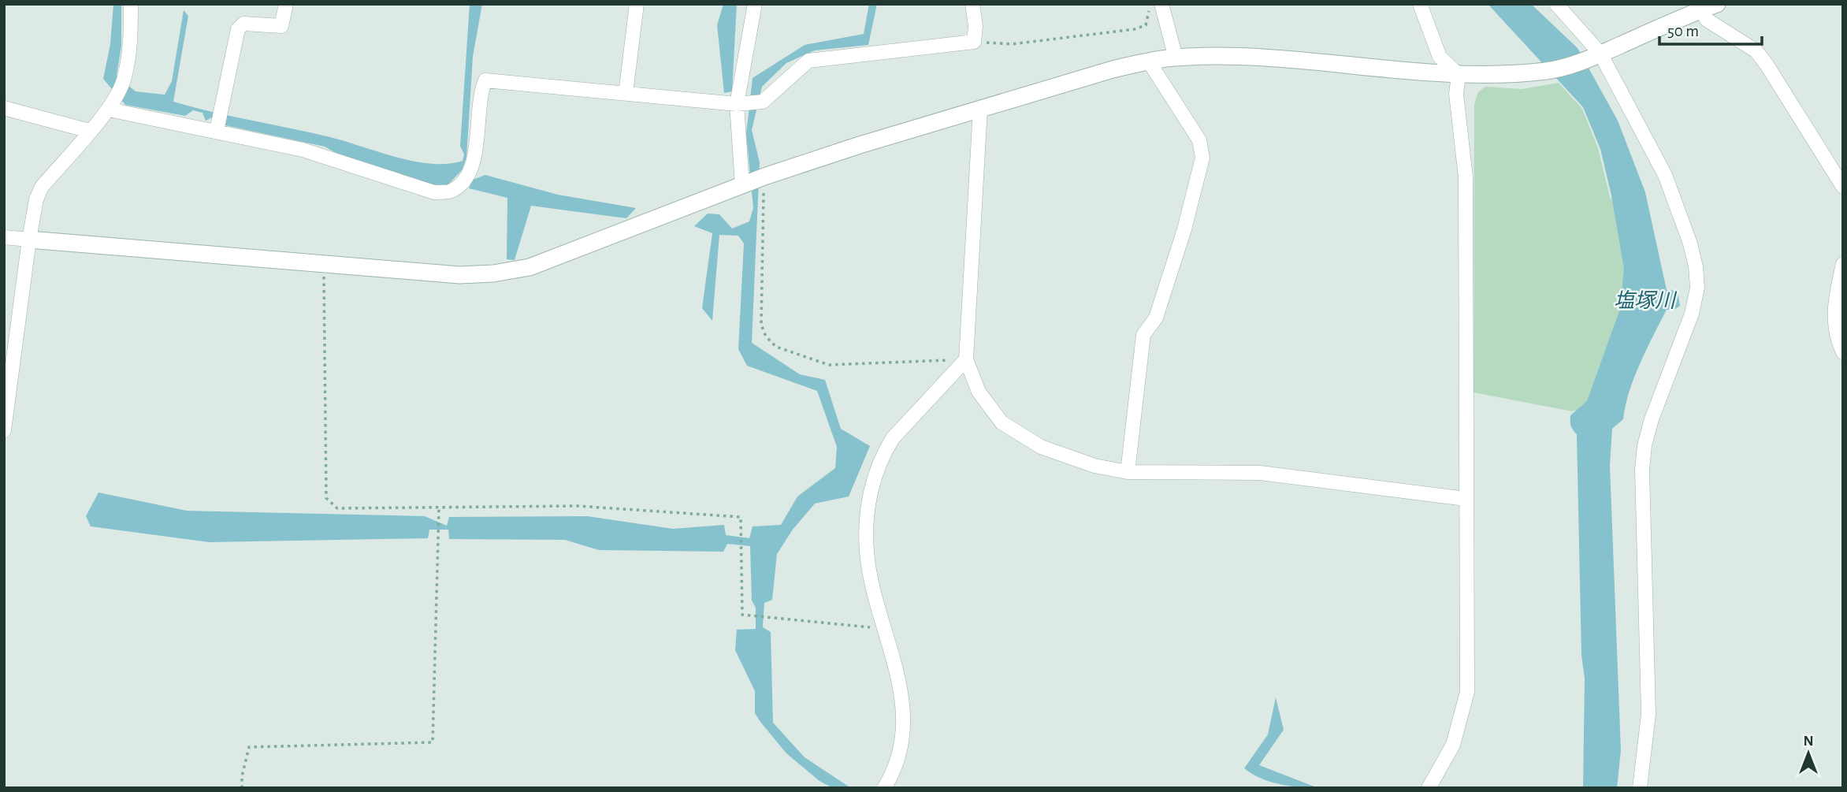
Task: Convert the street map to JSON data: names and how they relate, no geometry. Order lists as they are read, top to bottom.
{
  "water": ["塩塚川"],
  "scale_bar": "50 m",
  "north": "top"
}
